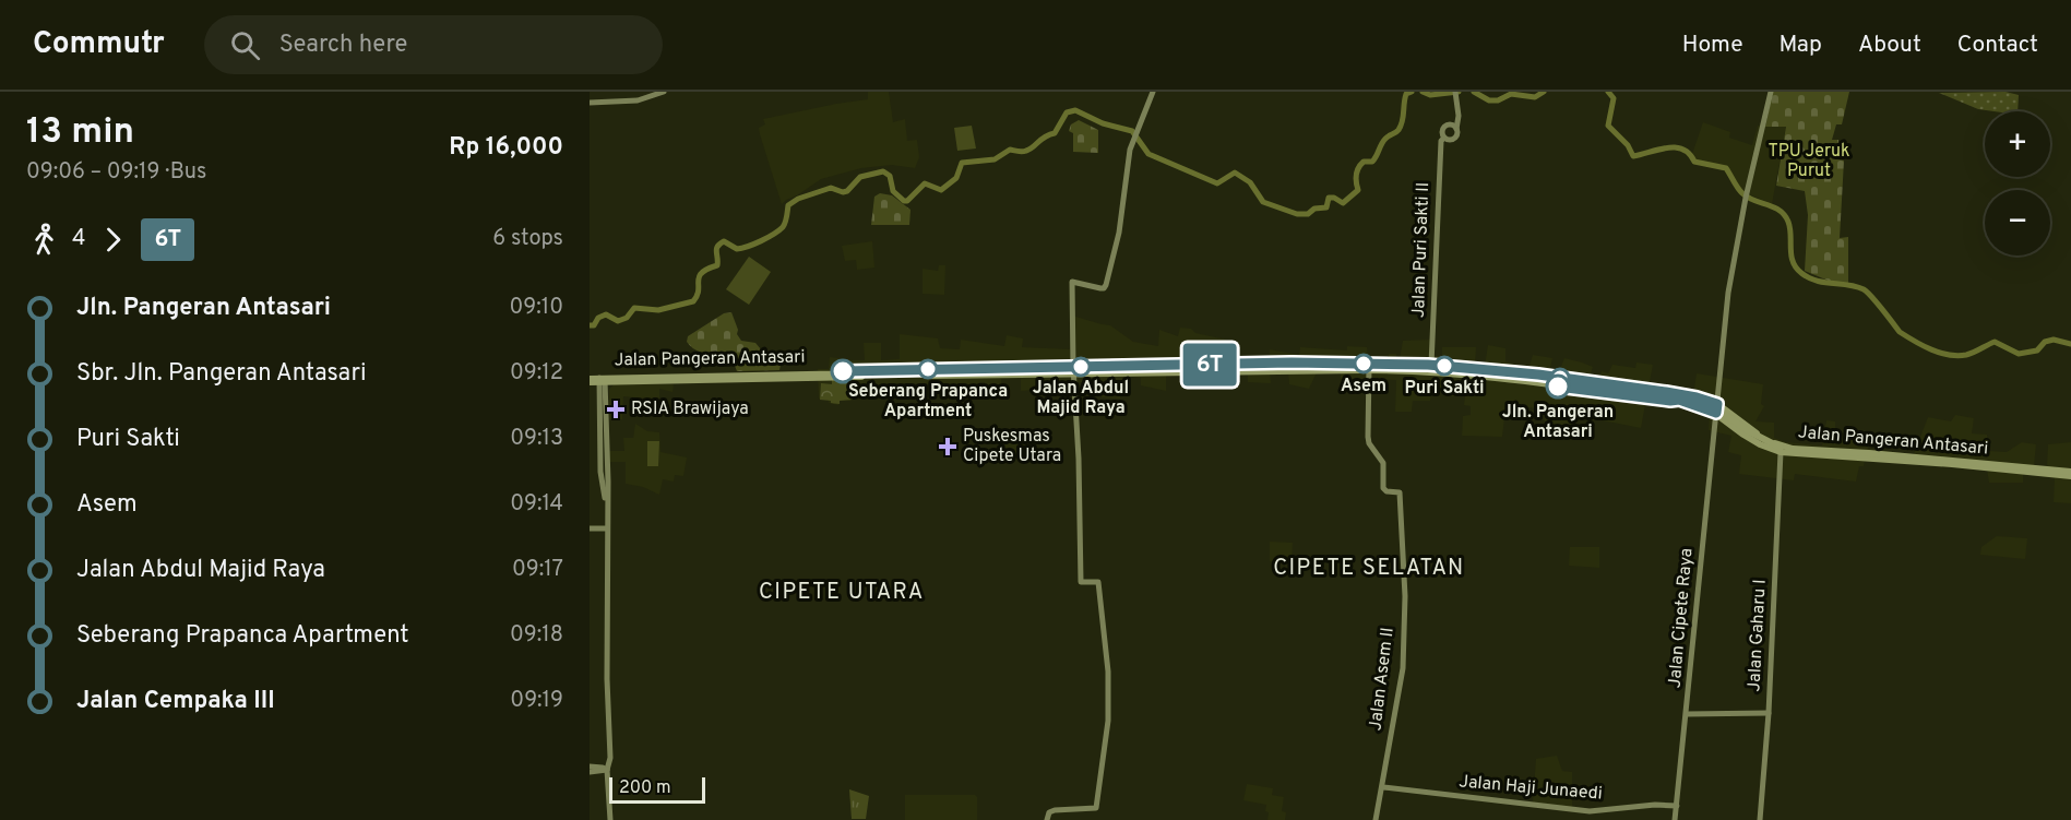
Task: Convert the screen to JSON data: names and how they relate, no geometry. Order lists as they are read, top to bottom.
{
  "streets": {
    "main road": ["Jalan Pangeran Antasari"],
    "street": [
      "Jalan Puri Sakti II",
      "Jalan Cipete Raya",
      "Jalan Gaharu I",
      "Jalan Asem II",
      "Jalan Haji Junaedi"
    ]
  },
  "crossings": [
    ["Jalan Puri Sakti II", "Jalan Pangeran Antasari"],
    ["Jalan Pangeran Antasari", "Jalan Cipete Raya"],
    ["Jalan Pangeran Antasari", "Jalan Gaharu I"],
    ["Jalan Pangeran Antasari", "Jalan Asem II"],
    ["Jalan Cipete Raya", "Jalan Haji Junaedi"],
    ["Jalan Asem II", "Jalan Haji Junaedi"]
  ],
  "districts": ["CIPETE SELATAN", "CIPETE UTARA"],
  "parks": ["TPU Jeruk Purut"],
  "places": {
    "other": [
      "Asem",
      "Puri Sakti",
      "Jalan Abdul Majid Raya",
      "Seberang Prapanca Apartment",
      "Jln. Pangeran Antasari"
    ],
    "health": ["RSIA Brawijaya", "Puskesmas Cipete Utara"]
  },
  "lines": ["bus line 6T"],
  "scale_bar": "200 m",
  "page": {
    "header": "Commutr",
    "search": "Search here",
    "nav": [
      "Home",
      "Map",
      "About",
      "Contact"
    ],
    "heading": ["13 min", "09:06 – 09:19 · Bus", "Rp 16,000"],
    "on_map": "6T",
    "map_buttons": ["+", "−"],
    "legs": ["4", "6T", "6 stops"],
    "list": [
      {
        "name": "Jln. Pangeran Antasari",
        "value": "09:10"
      },
      {
        "name": "Sbr. Jln. Pangeran Antasari",
        "value": "09:12"
      },
      {
        "name": "Puri Sakti",
        "value": "09:13"
      },
      {
        "name": "Asem",
        "value": "09:14"
      },
      {
        "name": "Jalan Abdul Majid Raya",
        "value": "09:17"
      },
      {
        "name": "Seberang Prapanca Apartment",
        "value": "09:18"
      },
      {
        "name": "Jalan Cempaka III",
        "value": "09:19"
      }
    ],
    "scale": "200 m"
  }
}
